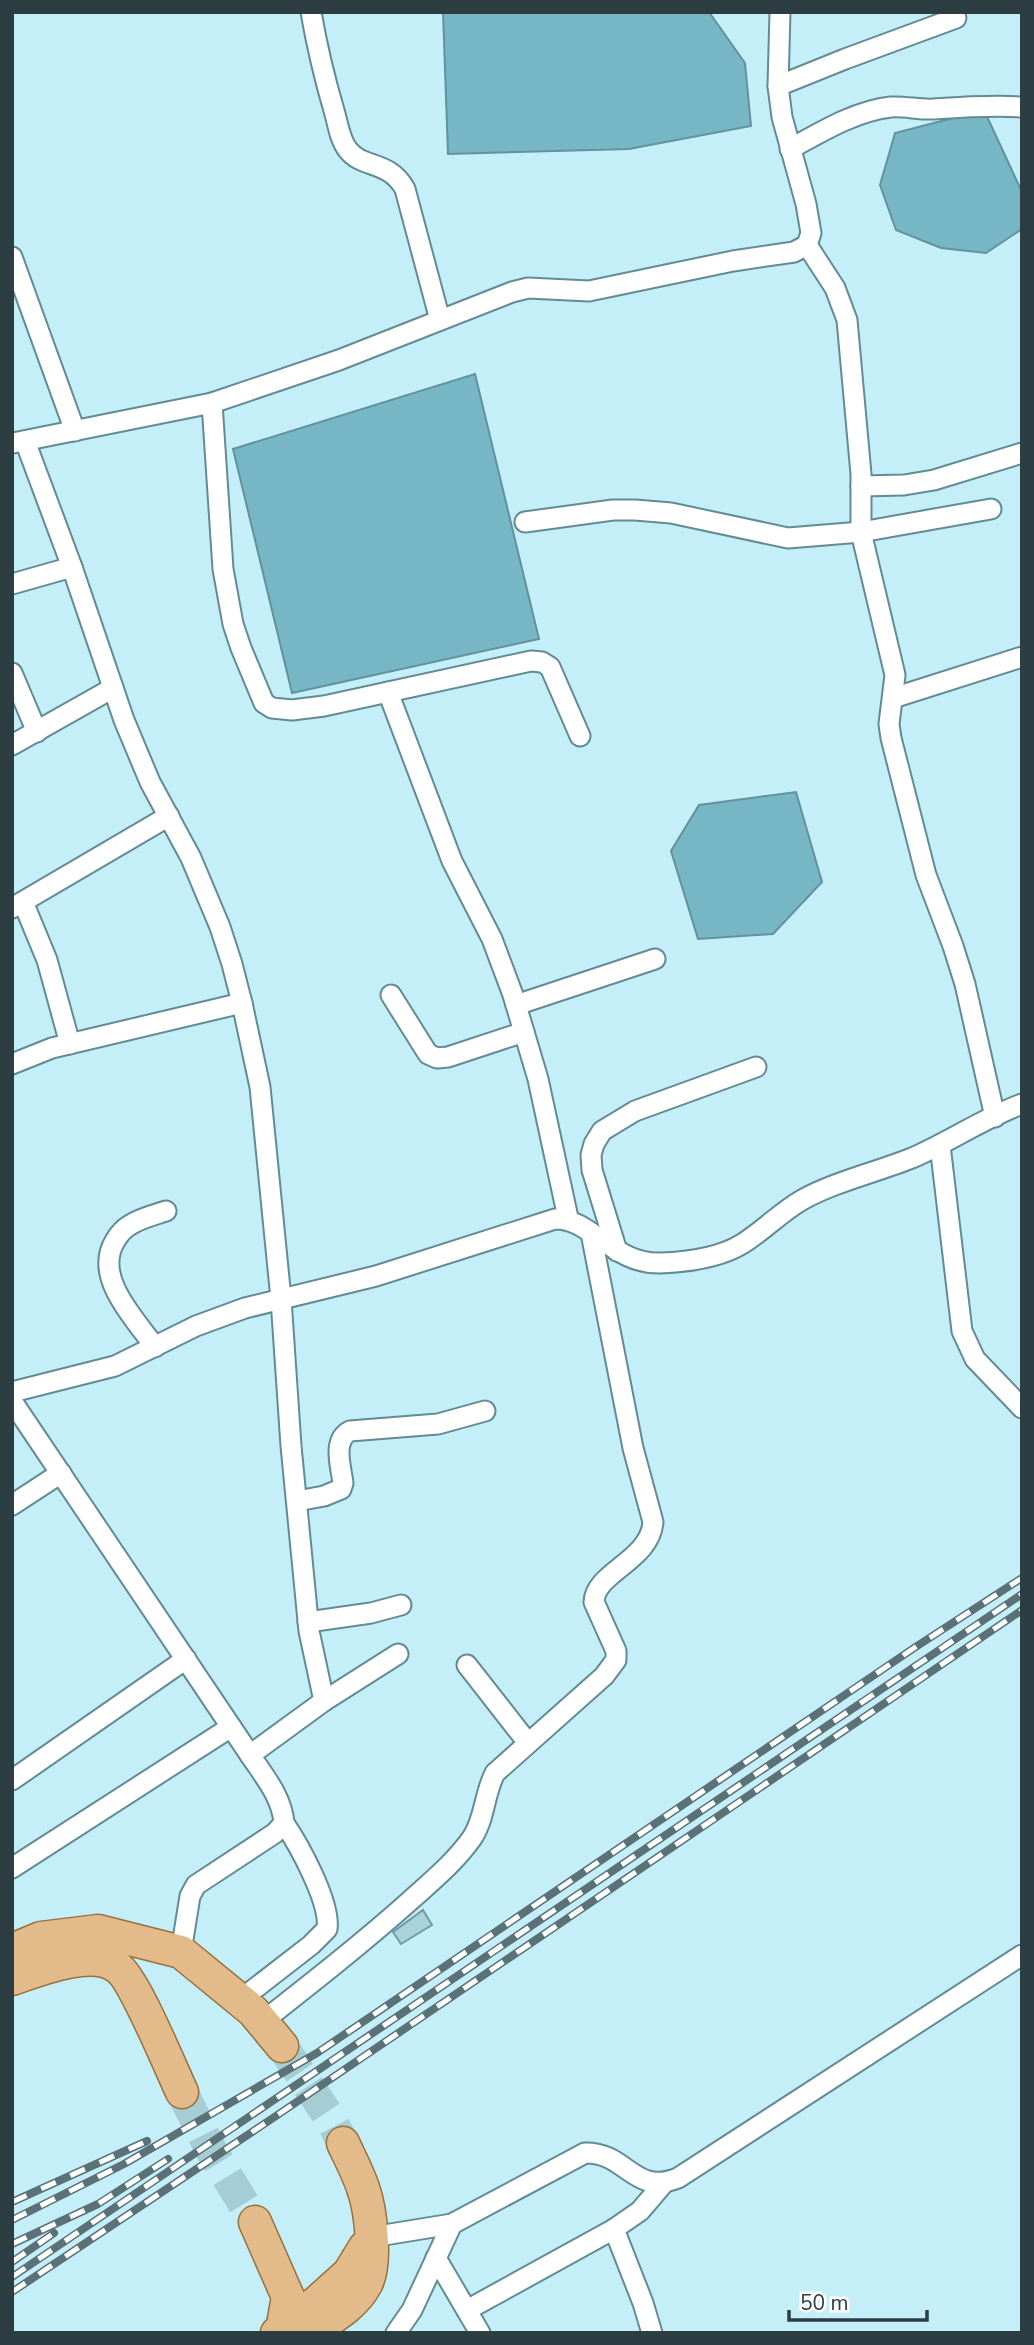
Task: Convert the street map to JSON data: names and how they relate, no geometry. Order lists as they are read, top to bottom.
{
  "scale_bar": "50 m"
}
